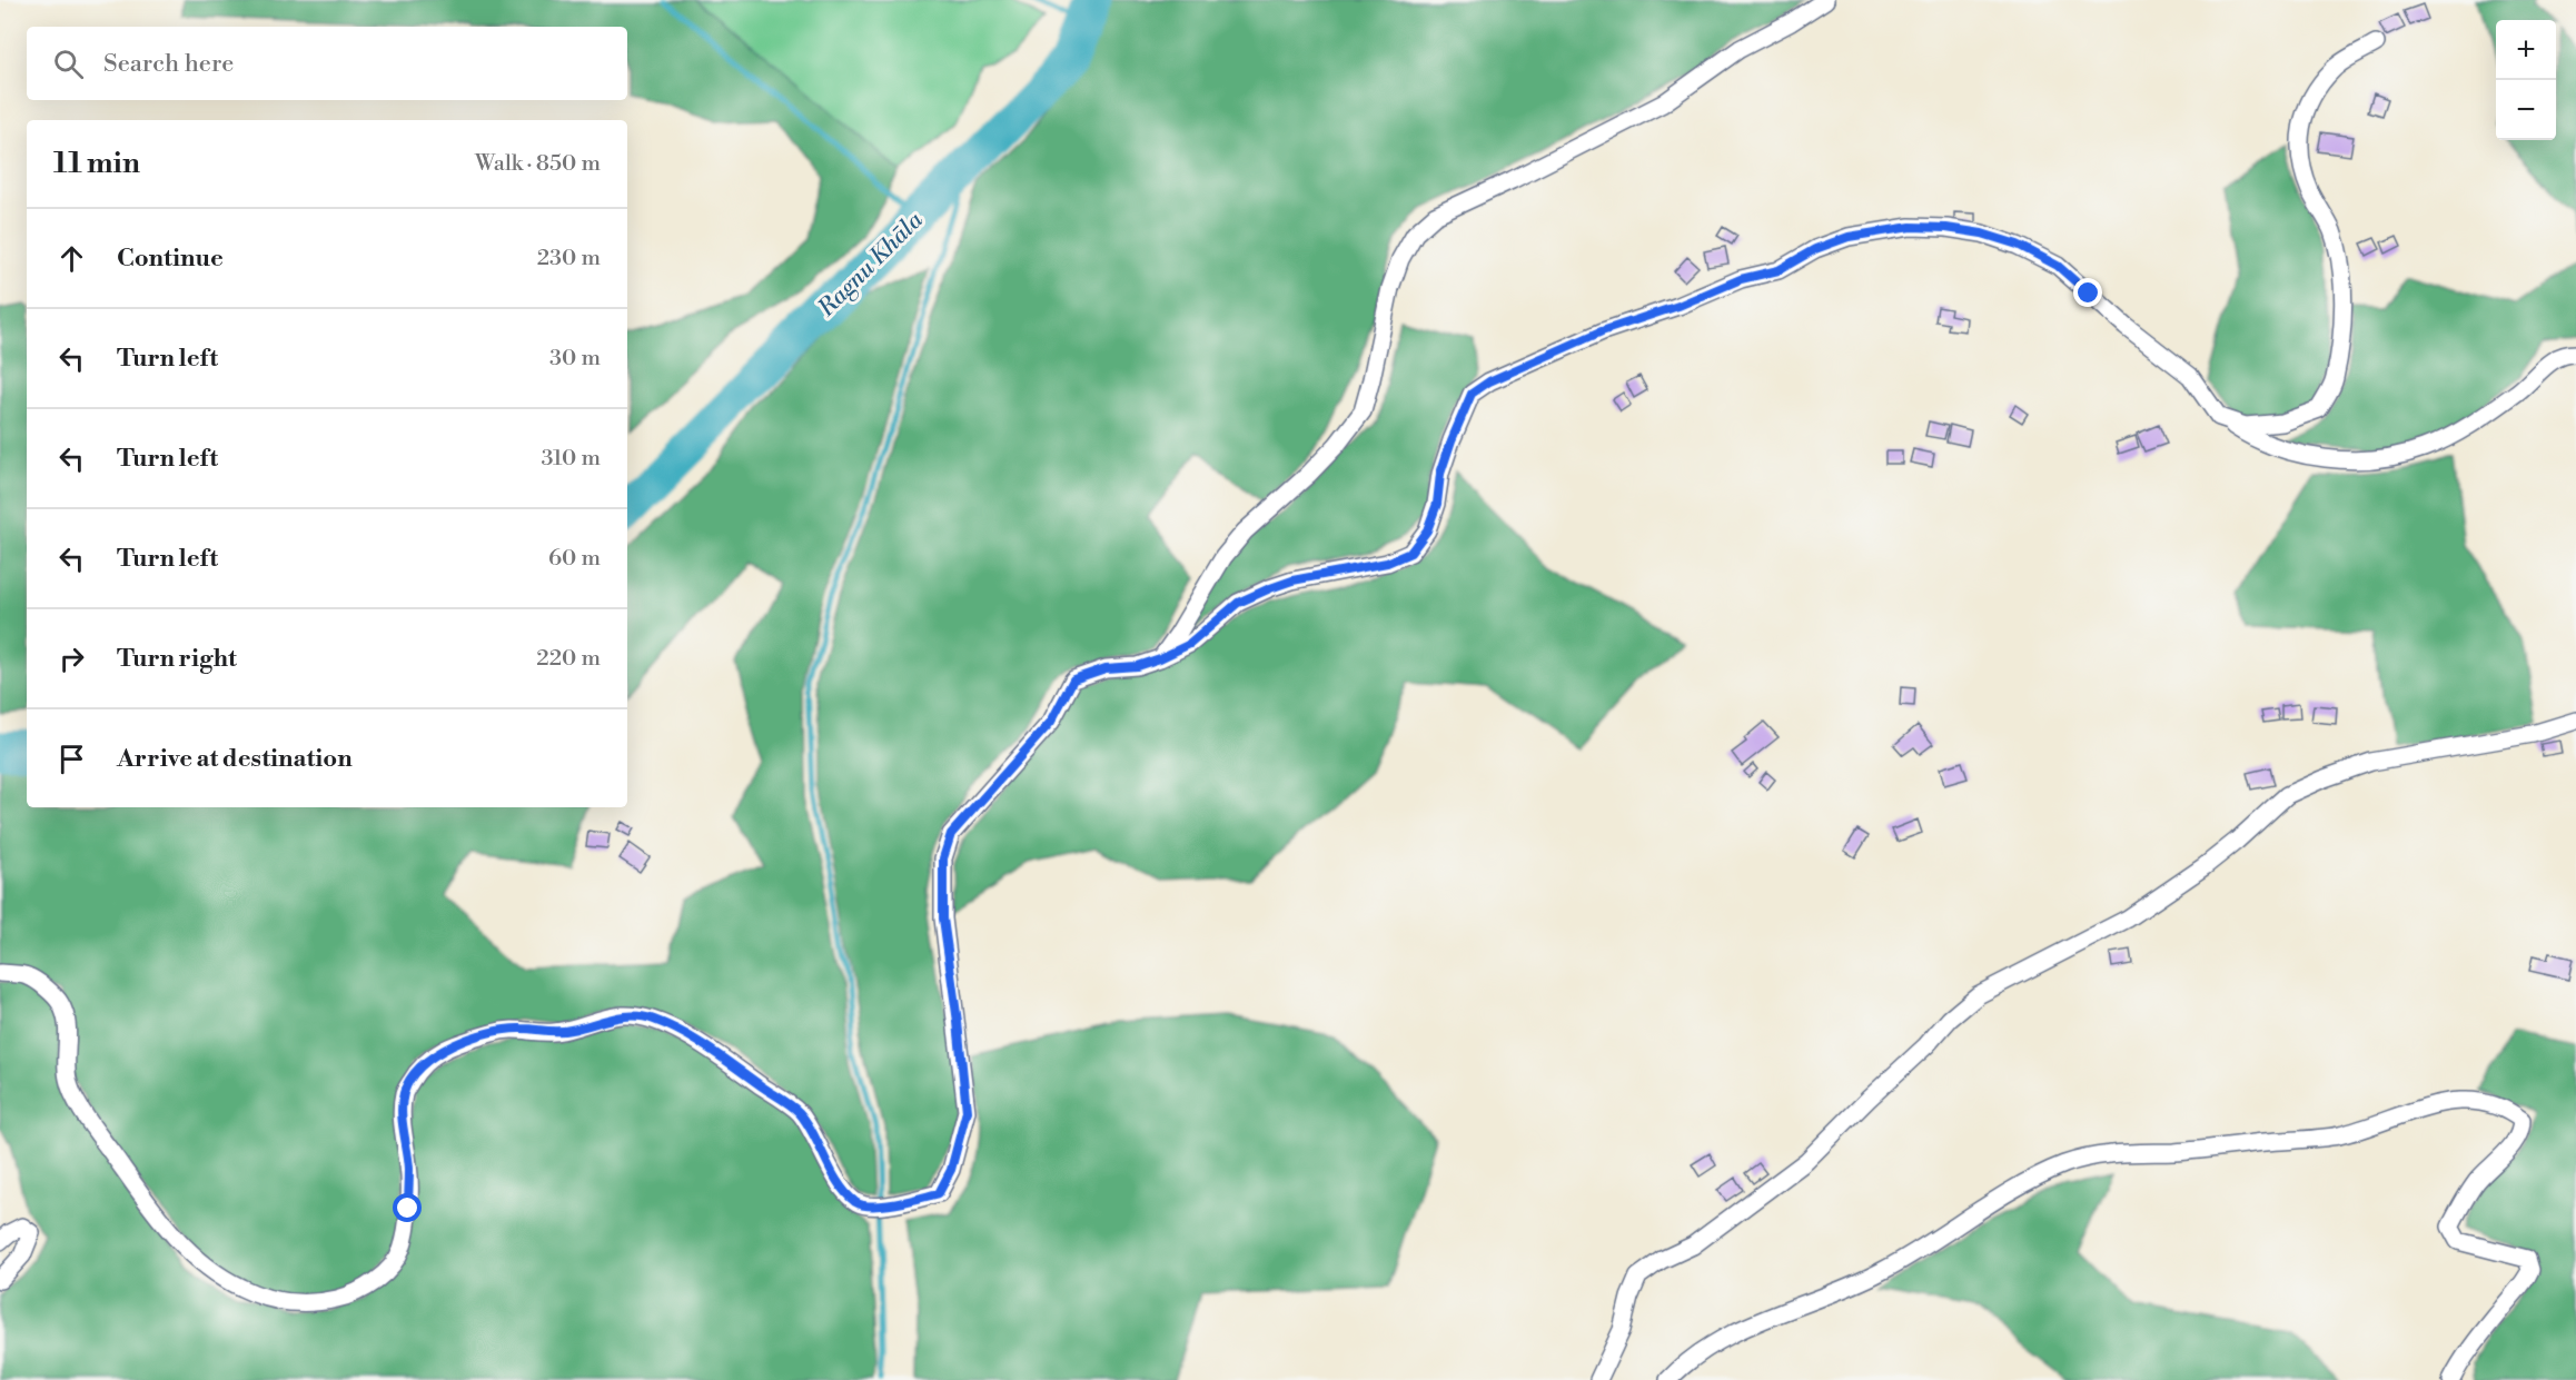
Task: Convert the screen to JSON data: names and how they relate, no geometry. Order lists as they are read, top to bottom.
{
  "water": ["Ragnu Khāla"],
  "page": {
    "map_buttons": ["+", "−"],
    "search": "Search here",
    "heading": ["11 min", "Walk · 850 m"],
    "list": [
      ["Continue", "230 m"],
      ["Turn left", "30 m"],
      ["Turn left", "310 m"],
      ["Turn left", "60 m"],
      ["Turn right", "220 m"],
      "Arrive at destination"
    ]
  }
}
